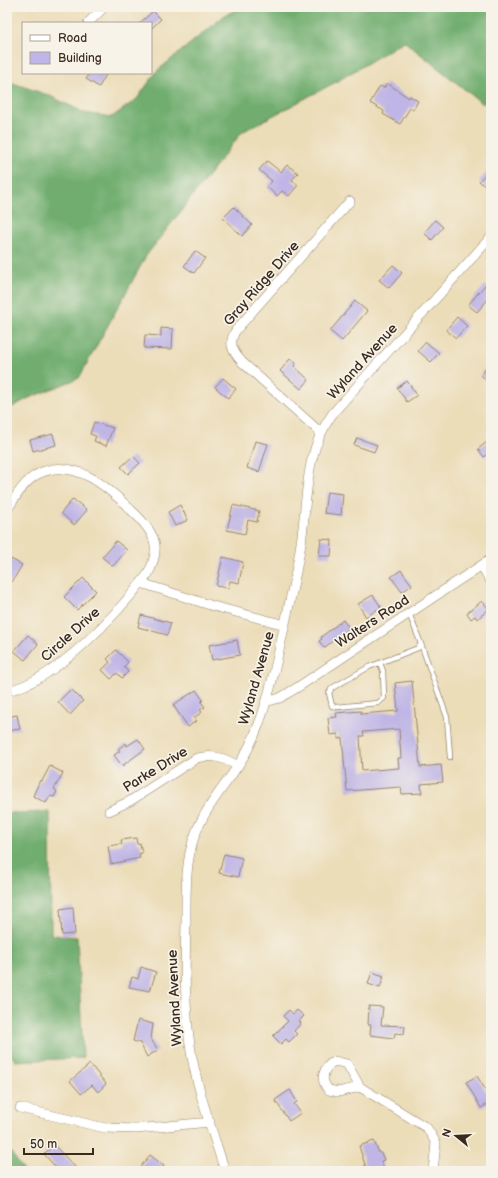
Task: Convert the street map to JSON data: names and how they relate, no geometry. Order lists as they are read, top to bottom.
{
  "streets": {
    "street": [
      "Gray Ridge Drive",
      "Wyland Avenue",
      "Walters Road",
      "Circle Drive",
      "Parke Drive"
    ]
  },
  "crossings": [
    ["Gray Ridge Drive", "Wyland Avenue"],
    ["Wyland Avenue", "Walters Road"],
    ["Wyland Avenue", "Parke Drive"]
  ],
  "legend": ["Road", "Building"],
  "scale_bar": "50 m",
  "north": "left"
}
